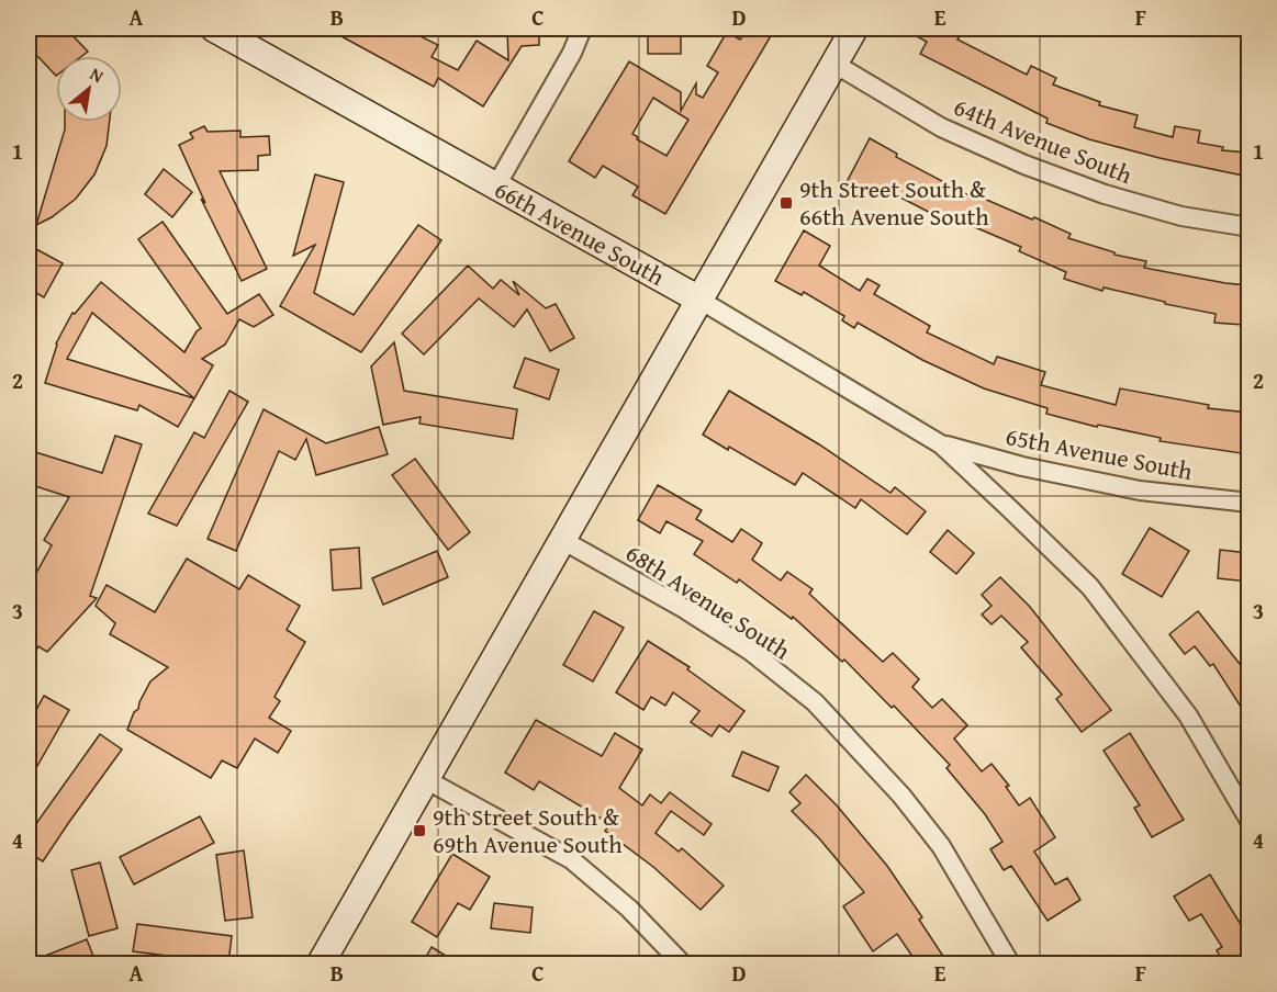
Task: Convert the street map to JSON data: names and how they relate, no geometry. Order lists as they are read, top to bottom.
{
  "streets": {
    "street": [
      "64th Avenue South",
      "66th Avenue South",
      "65th Avenue South",
      "68th Avenue South"
    ]
  },
  "crossings": [
    ["66th Avenue South", "65th Avenue South"]
  ],
  "places": {
    "transit": ["9th Street South & 66th Avenue South", "9th Street South & 69th Avenue South"]
  },
  "north": "top right",
  "grid": {
    "columns": [
      "A",
      "B",
      "C",
      "D",
      "E",
      "F"
    ],
    "rows": [
      "1",
      "2",
      "3",
      "4"
    ]
  }
}
